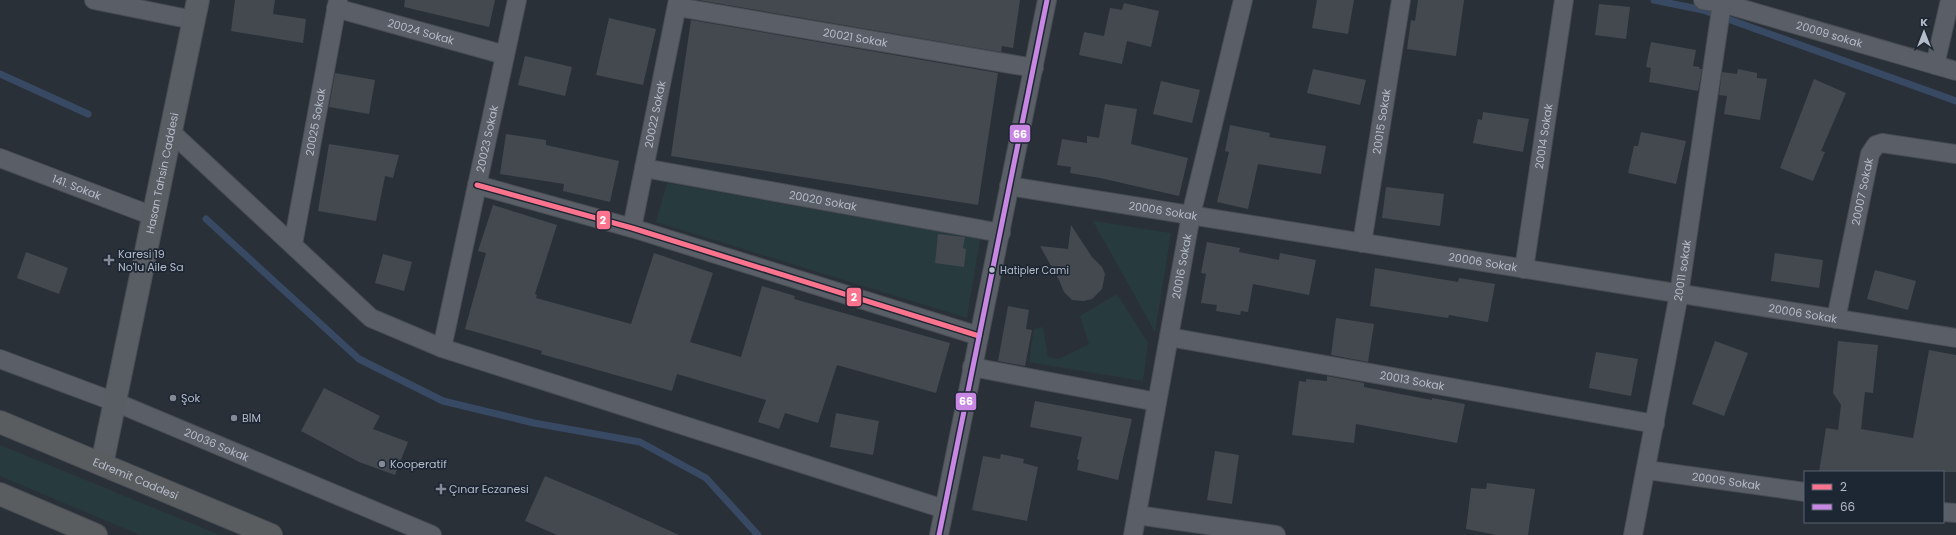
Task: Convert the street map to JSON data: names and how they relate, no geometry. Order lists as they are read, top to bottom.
{
  "streets": {
    "highway": ["Edremit Caddesi"],
    "main road": ["Hasan Tahsin Caddesi"],
    "street": [
      "20024 Sokak",
      "20009 sokak",
      "20021 Sokak",
      "20022 Sokak",
      "20015 Sokak",
      "20025 Sokak",
      "20014 Sokak",
      "20023 Sokak",
      "141. Sokak",
      "20007 Sokak",
      "20020 Sokak",
      "20006 Sokak",
      "20016 Sokak",
      "20011 sokak",
      "20013 Sokak",
      "20036 Sokak",
      "20005 Sokak"
    ]
  },
  "crossings": [
    ["20024 Sokak", "20025 Sokak"],
    ["20024 Sokak", "20023 Sokak"],
    ["20009 sokak", "20011 sokak"],
    ["20021 Sokak", "20022 Sokak"],
    ["20022 Sokak", "20020 Sokak"],
    ["20015 Sokak", "20006 Sokak"],
    ["20014 Sokak", "20006 Sokak"],
    ["Hasan Tahsin Caddesi", "141. Sokak"],
    ["Hasan Tahsin Caddesi", "20036 Sokak"],
    ["Hasan Tahsin Caddesi", "Edremit Caddesi"],
    ["20007 Sokak", "20006 Sokak"],
    ["20006 Sokak", "20016 Sokak"],
    ["20006 Sokak", "20011 sokak"],
    ["20016 Sokak", "20013 Sokak"],
    ["20011 sokak", "20013 Sokak"],
    ["20011 sokak", "20005 Sokak"]
  ],
  "places": {
    "health": ["Karesi 19 No'lu Aile Sa", "Çınar Eczanesi"],
    "other": [
      "Hatipler Cami",
      "Şok",
      "BİM",
      "Kooperatif"
    ]
  },
  "lines": ["transit line 66", "transit line 2"],
  "legend": ["2", "66"],
  "north": "top"
}
